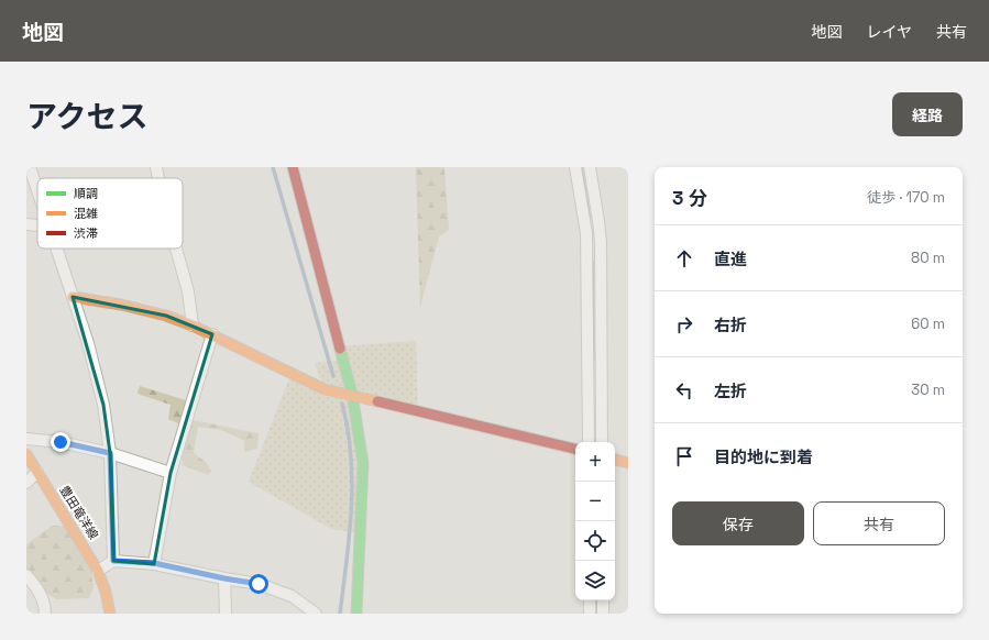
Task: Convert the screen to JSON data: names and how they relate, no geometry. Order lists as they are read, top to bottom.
{
  "streets": {
    "street": ["豊田竜洋線"]
  },
  "legend": ["順調", "混雑", "渋滞"],
  "page": {
    "header": "地図",
    "nav": ["地図", "レイヤ", "共有"],
    "title": "アクセス",
    "buttons": [
      "経路",
      ["保存", "共有"]
    ],
    "heading": ["3 分", "徒歩 · 170 m"],
    "list": [
      ["直進", "80 m"],
      ["右折", "60 m"],
      ["左折", "30 m"],
      "目的地に到着"
    ],
    "map_buttons": ["+", "−"]
  }
}
